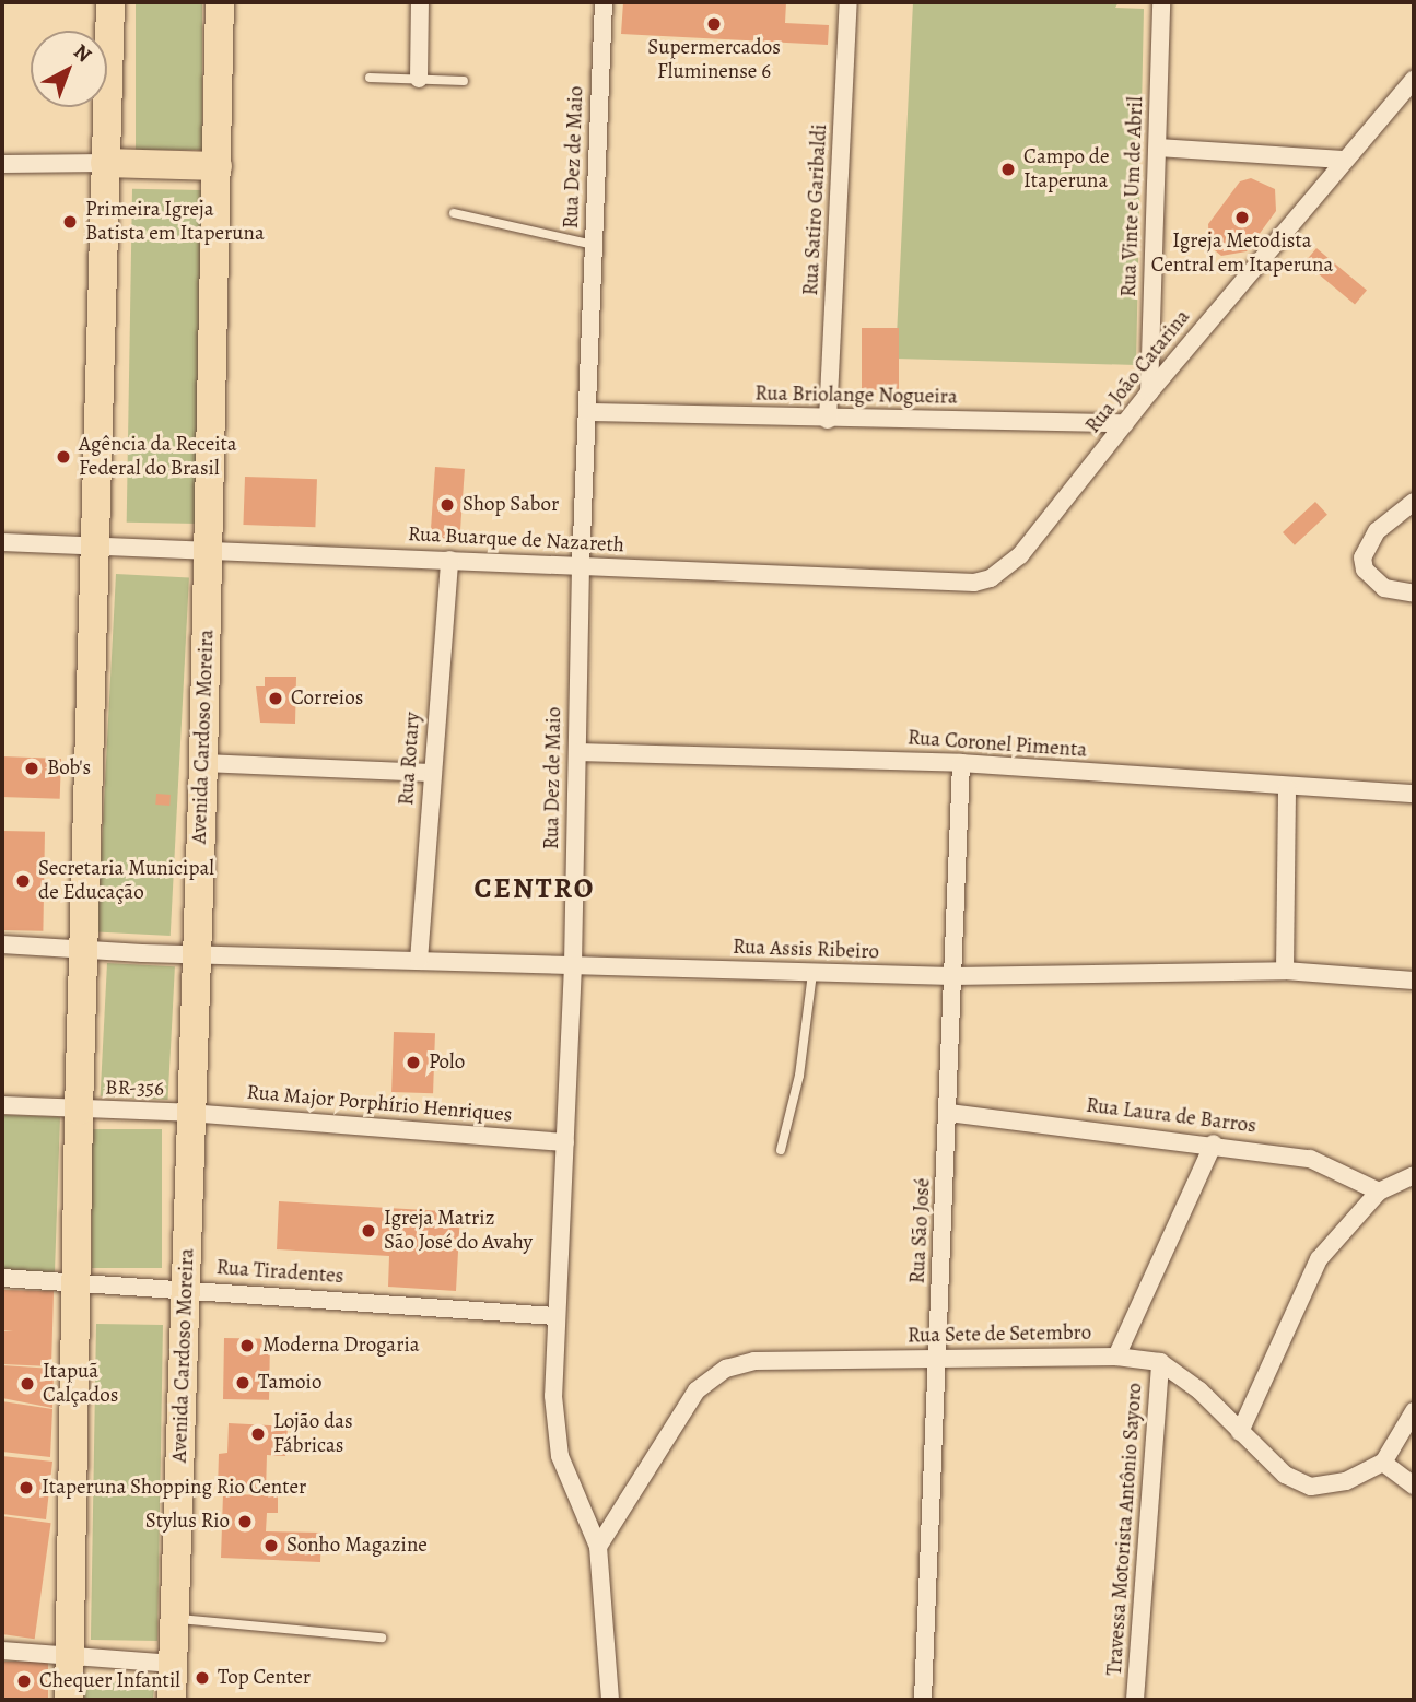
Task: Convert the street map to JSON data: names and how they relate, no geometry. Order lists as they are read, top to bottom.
{
  "streets": {
    "highway": ["Avenida Cardoso Moreira", "BR-356"],
    "street": [
      "Rua Dez de Maio",
      "Rua Vinte e Um de Abril",
      "Rua Satiro Garibaldi",
      "Rua João Catarina",
      "Rua Briolange Nogueira",
      "Rua Buarque de Nazareth",
      "Rua Coronel Pimenta",
      "Rua Rotary",
      "Rua Assis Ribeiro",
      "Rua Major Porphírio Henriques",
      "Rua Laura de Barros",
      "Rua São José",
      "Rua Tiradentes",
      "Rua Sete de Setembro",
      "Travessa Motorista Antônio Sayoro"
    ]
  },
  "crossings": [
    ["Rua Dez de Maio", "Rua Briolange Nogueira"],
    ["Rua Dez de Maio", "Rua Buarque de Nazareth"],
    ["Rua Dez de Maio", "Rua Coronel Pimenta"],
    ["Rua Dez de Maio", "Rua Assis Ribeiro"],
    ["Rua Dez de Maio", "Rua Major Porphírio Henriques"],
    ["Rua Dez de Maio", "Rua Tiradentes"],
    ["Rua Dez de Maio", "Rua Sete de Setembro"],
    ["Rua Vinte e Um de Abril", "Rua João Catarina"],
    ["Rua Satiro Garibaldi", "Rua Briolange Nogueira"],
    ["Rua João Catarina", "Rua Briolange Nogueira"],
    ["Rua João Catarina", "Rua Buarque de Nazareth"],
    ["Rua Buarque de Nazareth", "Avenida Cardoso Moreira"],
    ["Rua Buarque de Nazareth", "Rua Rotary"],
    ["Rua Buarque de Nazareth", "BR-356"],
    ["Avenida Cardoso Moreira", "Rua Assis Ribeiro"],
    ["Avenida Cardoso Moreira", "BR-356"],
    ["Avenida Cardoso Moreira", "Rua Major Porphírio Henriques"],
    ["Avenida Cardoso Moreira", "Rua Tiradentes"],
    ["Rua Coronel Pimenta", "Rua São José"],
    ["Rua Rotary", "Rua Assis Ribeiro"],
    ["Rua Assis Ribeiro", "BR-356"],
    ["Rua Assis Ribeiro", "Rua São José"],
    ["BR-356", "Rua Major Porphírio Henriques"],
    ["BR-356", "Rua Tiradentes"],
    ["Rua Laura de Barros", "Rua São José"],
    ["Rua São José", "Rua Sete de Setembro"],
    ["Rua Sete de Setembro", "Travessa Motorista Antônio Sayoro"]
  ],
  "districts": ["CENTRO"],
  "places": [
    "Supermercados Fluminense 6",
    "Campo de Itaperuna",
    "Igreja Metodista Central em Itaperuna",
    "Primeira Igreja Batista em Itaperuna",
    "Agência da Receita Federal do Brasil",
    "Shop Sabor",
    "Correios",
    "Bob's",
    "Secretaria Municipal de Educação",
    "Polo",
    "Igreja Matriz São José do Avahy",
    "Moderna Drogaria",
    "Tamoio",
    "Itapuã Calçados",
    "Lojão das Fábricas",
    "Itaperuna Shopping Rio Center",
    "Stylus Rio",
    "Sonho Magazine",
    "Top Center",
    "Chequer Infantil"
  ],
  "north": "top right"
}
